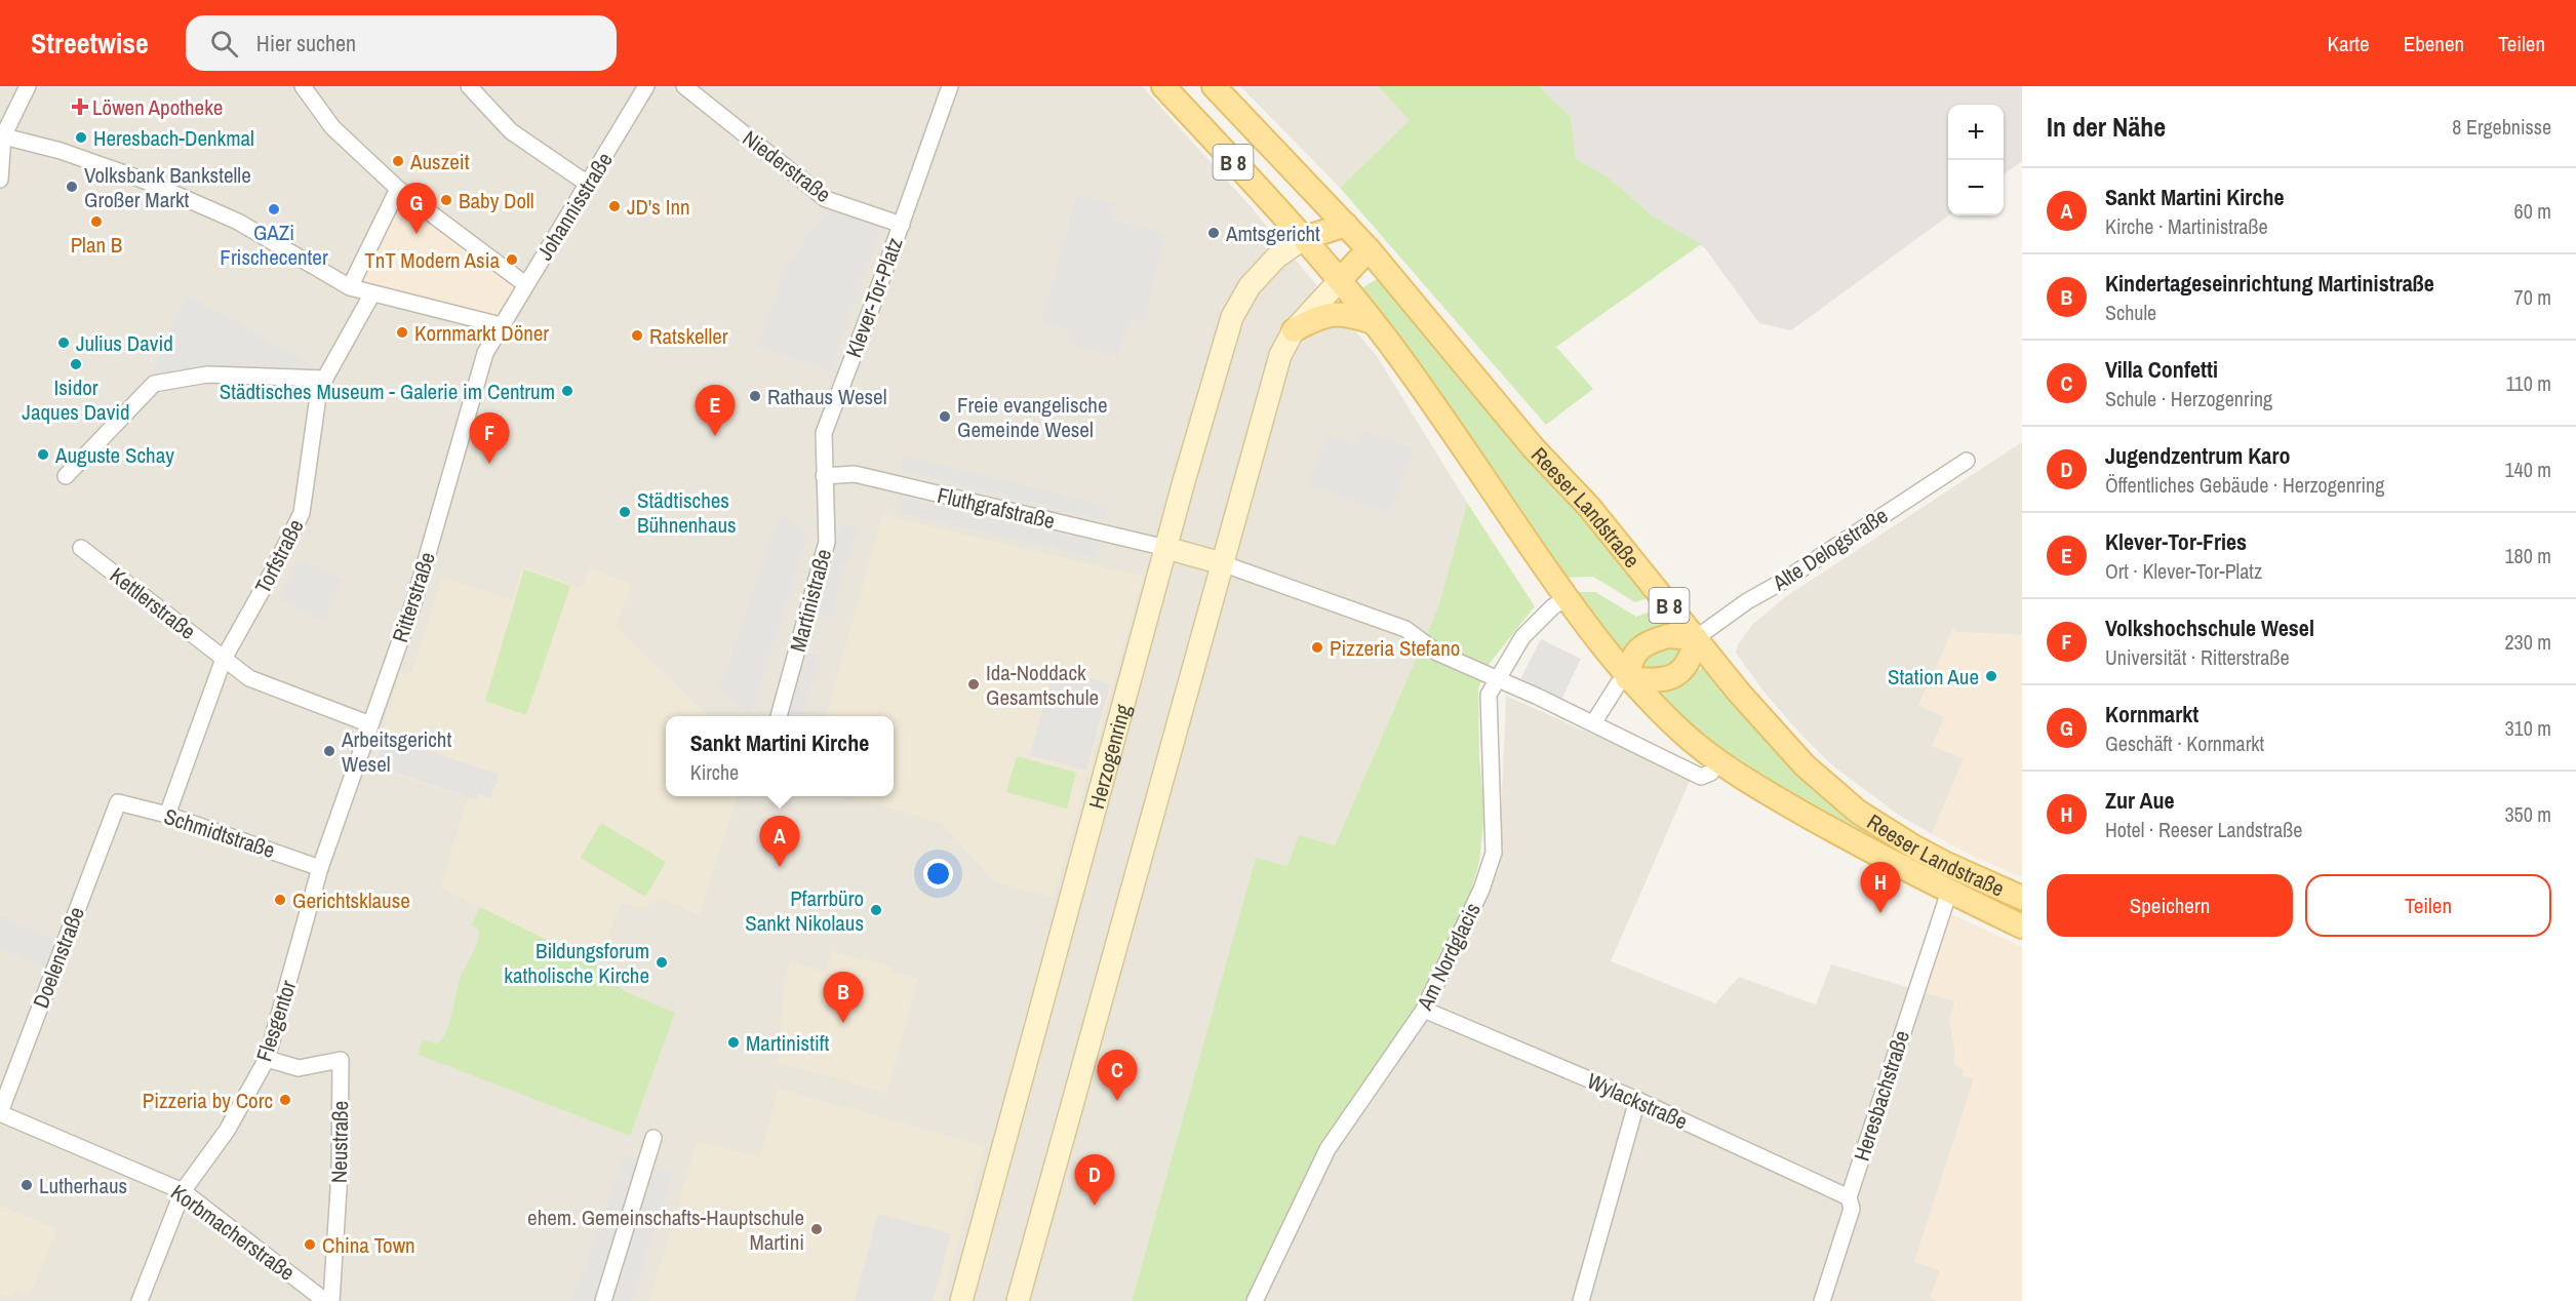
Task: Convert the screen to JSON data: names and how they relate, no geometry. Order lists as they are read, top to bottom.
{
  "streets": {
    "main road": ["B 8", "Reeser Landstraße", "Herzogenring"],
    "street": [
      "Niederstraße",
      "Johannisstraße",
      "Klever-Tor-Platz",
      "Fluthgrafstraße",
      "Alte Delogstraße",
      "Torfstraße",
      "Ritterstraße",
      "Martinistraße",
      "Kettlerstraße",
      "Schmidtstraße",
      "Am Nordglacis",
      "Doelenstraße",
      "Flesgentor",
      "Heresbachstraße",
      "Wylackstraße",
      "Neustraße",
      "Korbmacherstraße"
    ]
  },
  "crossings": [
    ["B 8", "Reeser Landstraße"],
    ["B 8", "Herzogenring"],
    ["Niederstraße", "Klever-Tor-Platz"],
    ["Johannisstraße", "Ritterstraße"],
    ["Klever-Tor-Platz", "Fluthgrafstraße"],
    ["Klever-Tor-Platz", "Martinistraße"],
    ["Reeser Landstraße", "Alte Delogstraße"],
    ["Reeser Landstraße", "Am Nordglacis"],
    ["Reeser Landstraße", "Heresbachstraße"],
    ["Fluthgrafstraße", "Martinistraße"],
    ["Fluthgrafstraße", "Herzogenring"],
    ["Torfstraße", "Kettlerstraße"],
    ["Torfstraße", "Schmidtstraße"],
    ["Ritterstraße", "Kettlerstraße"],
    ["Ritterstraße", "Schmidtstraße"],
    ["Ritterstraße", "Flesgentor"],
    ["Schmidtstraße", "Doelenstraße"],
    ["Schmidtstraße", "Flesgentor"],
    ["Am Nordglacis", "Wylackstraße"],
    ["Doelenstraße", "Korbmacherstraße"],
    ["Flesgentor", "Neustraße"],
    ["Flesgentor", "Korbmacherstraße"],
    ["Heresbachstraße", "Wylackstraße"]
  ],
  "places": {
    "health": ["Löwen Apotheke"],
    "other": [
      "Heresbach-Denkmal",
      "Auszeit",
      "Volksbank Bankstelle Großer Markt",
      "Baby Doll",
      "JD's Inn",
      "GAZi Frischecenter",
      "Plan B",
      "Amtsgericht",
      "TnT Modern Asia",
      "Kornmarkt Döner",
      "Ratskeller",
      "Julius David",
      "Isidor Jaques David",
      "Städtisches Museum - Galerie im Centrum",
      "Rathaus Wesel",
      "Freie evangelische Gemeinde Wesel",
      "Auguste Schay",
      "Städtisches Bühnenhaus",
      "Pizzeria Stefano",
      "Station Aue",
      "Ida-Noddack Gesamtschule",
      "Arbeitsgericht Wesel",
      "Gerichtsklause",
      "Pfarrbüro Sankt Nikolaus",
      "Bildungsforum katholische Kirche",
      "Martinistift",
      "Pizzeria by Corc",
      "Lutherhaus",
      "ehem. Gemeinschafts-Hauptschule Martini",
      "China Town"
    ]
  },
  "page": {
    "header": "Streetwise",
    "search": "Hier suchen",
    "nav": ["Karte", "Ebenen", "Teilen"],
    "heading": ["In der Nähe", "8 Ergebnisse"],
    "map_buttons": ["+", "−"],
    "list": [
      {
        "mark": "A",
        "name": "Sankt Martini Kirche",
        "note": "Kirche · Martinistraße",
        "value": "60 m"
      },
      {
        "mark": "B",
        "name": "Kindertageseinrichtung Martinistraße",
        "note": "Schule",
        "value": "70 m"
      },
      {
        "mark": "C",
        "name": "Villa Confetti",
        "note": "Schule · Herzogenring",
        "value": "110 m"
      },
      {
        "mark": "D",
        "name": "Jugendzentrum Karo",
        "note": "Öffentliches Gebäude · Herzogenring",
        "value": "140 m"
      },
      {
        "mark": "E",
        "name": "Klever-Tor-Fries",
        "note": "Ort · Klever-Tor-Platz",
        "value": "180 m"
      },
      {
        "mark": "F",
        "name": "Volkshochschule Wesel",
        "note": "Universität · Ritterstraße",
        "value": "230 m"
      },
      {
        "mark": "G",
        "name": "Kornmarkt",
        "note": "Geschäft · Kornmarkt",
        "value": "310 m"
      },
      {
        "mark": "H",
        "name": "Zur Aue",
        "note": "Hotel · Reeser Landstraße",
        "value": "350 m"
      }
    ],
    "pins": [
      "G",
      "E",
      "F",
      "A",
      "H",
      "B",
      "C",
      "D"
    ],
    "popup": ["Sankt Martini Kirche", "Kirche"],
    "buttons": ["Speichern", "Teilen"]
  }
}
